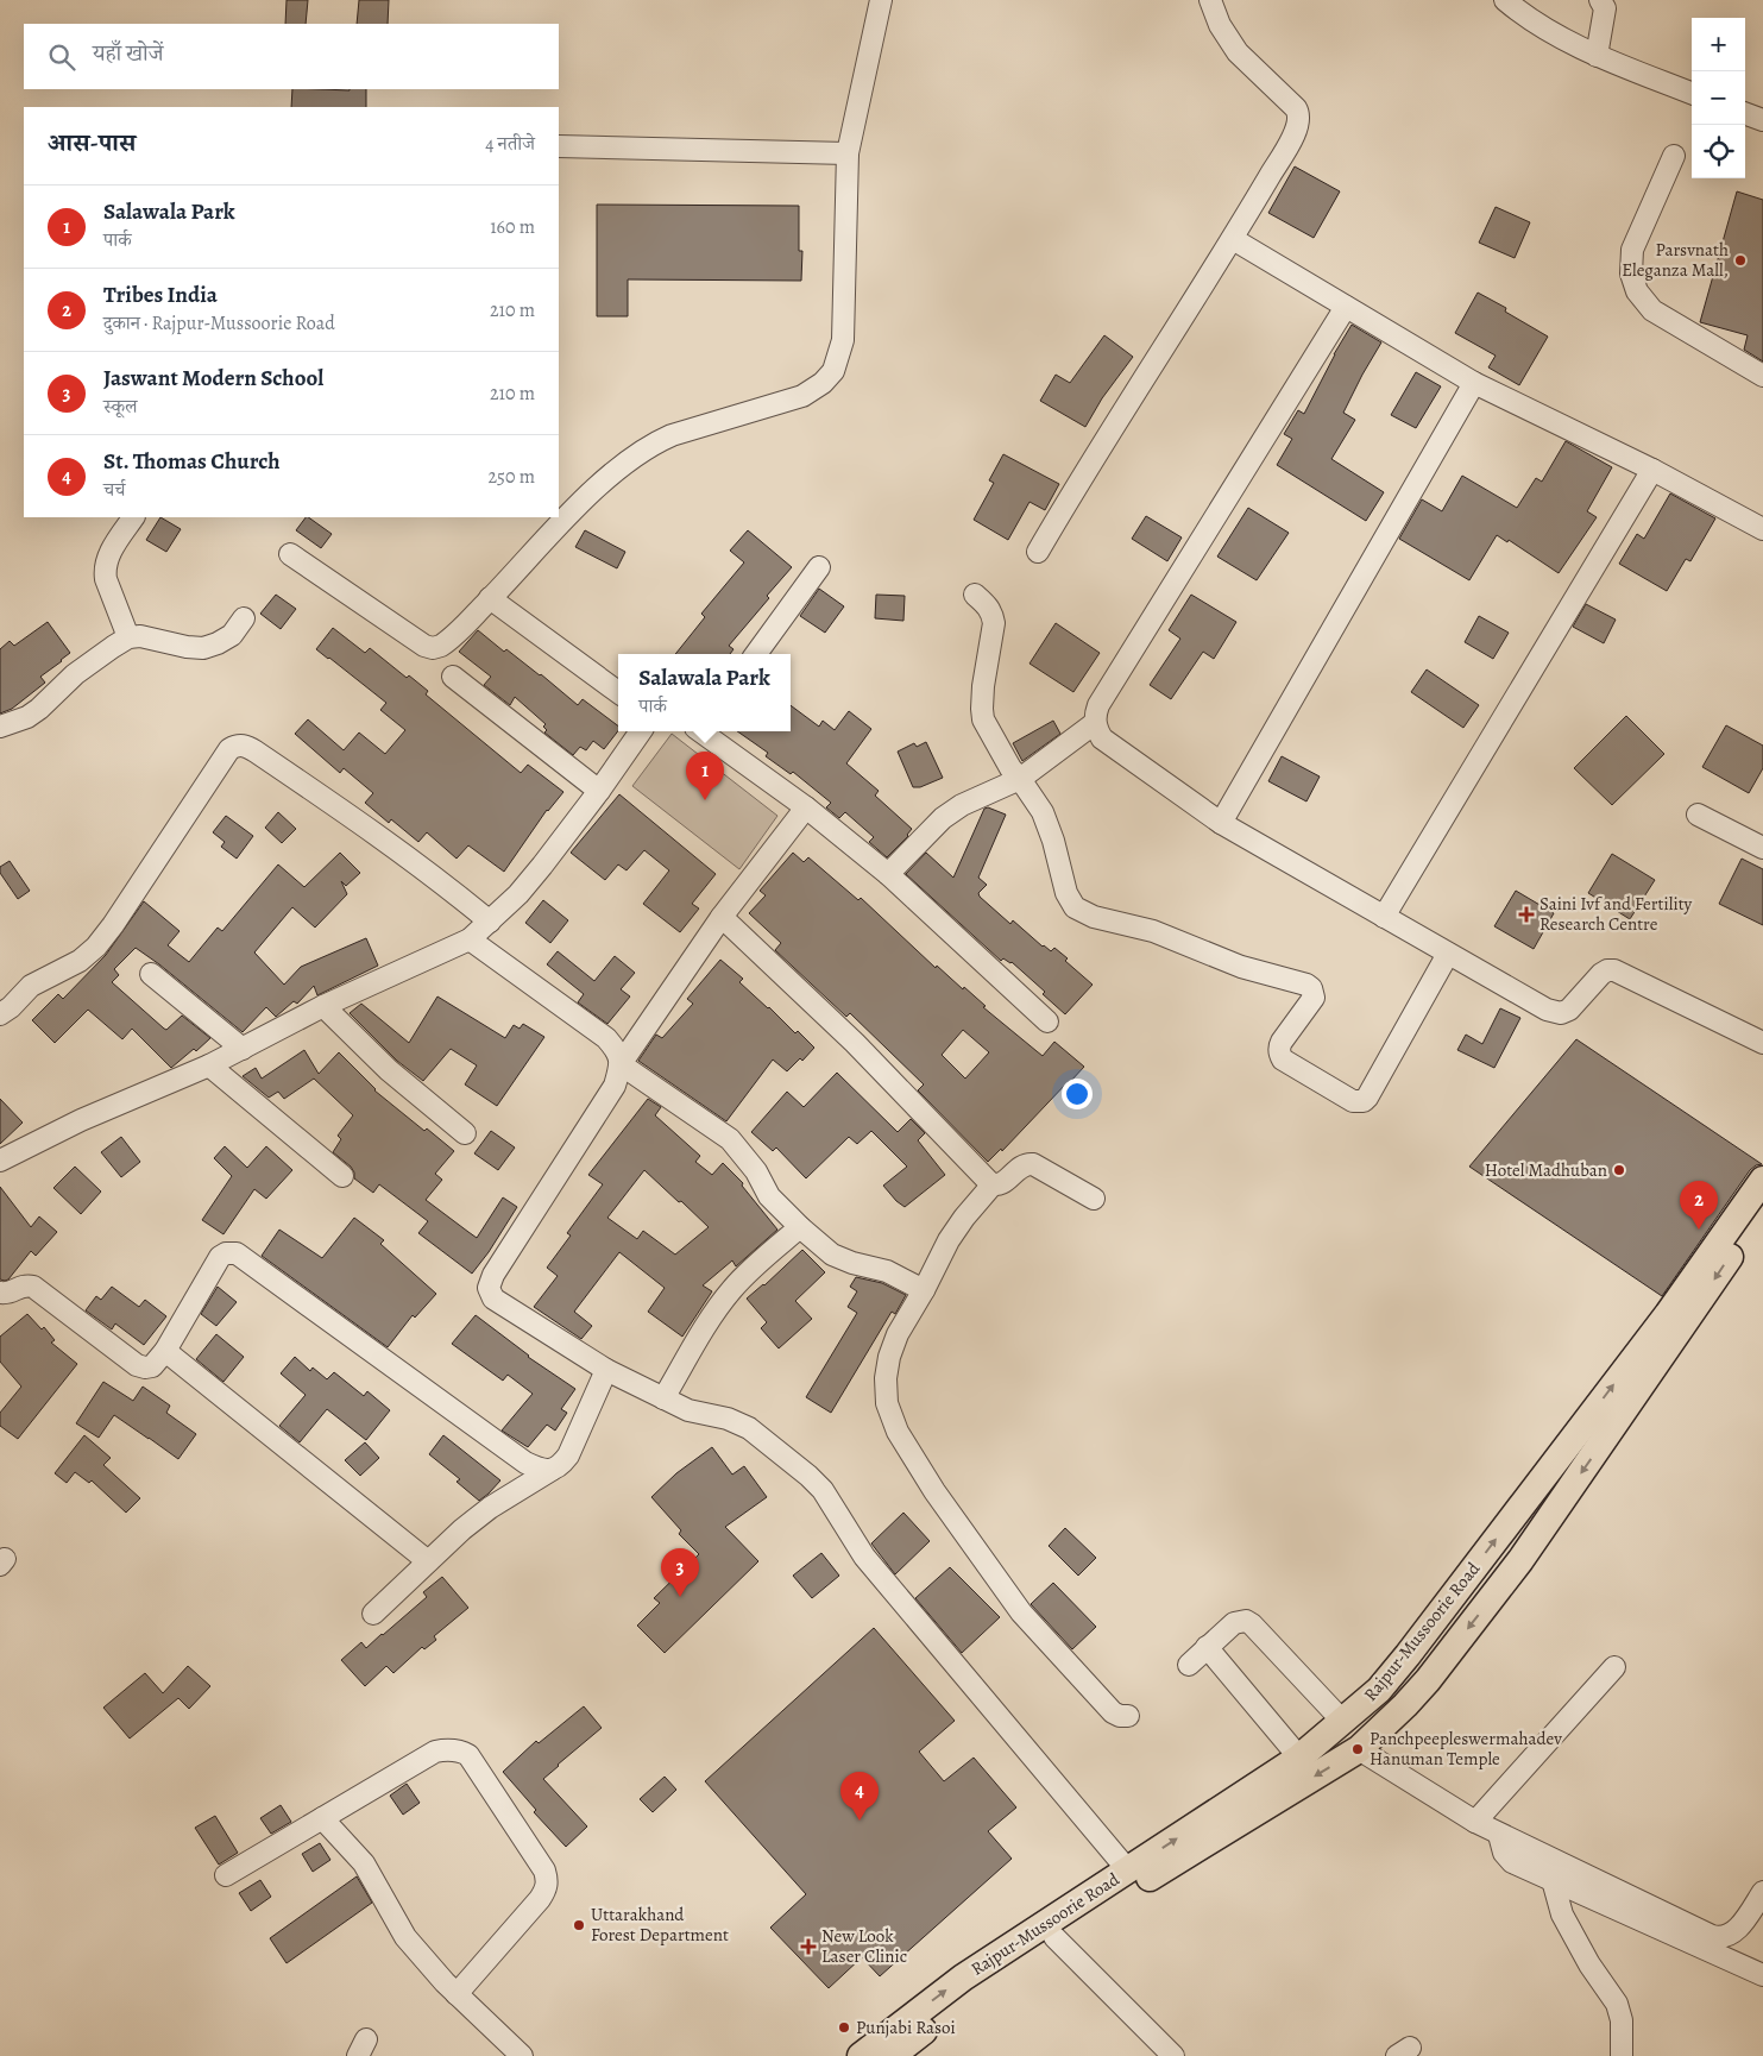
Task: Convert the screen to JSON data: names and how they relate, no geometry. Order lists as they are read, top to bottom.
{
  "streets": {
    "main road": ["Rajpur-Mussoorie Road"]
  },
  "places": {
    "other": [
      "Parsvnath Eleganza Mall,",
      "Hotel Madhuban",
      "Panchpeepleswermahadev Hanuman Temple",
      "Uttarakhand Forest Department",
      "Punjabi Rasoi"
    ],
    "health": ["Saini Ivf and Fertility Research Centre", "New Look Laser Clinic"]
  },
  "page": {
    "map_buttons": ["+", "−"],
    "search": "यहाँ खोजें",
    "heading": ["आस-पास", "4 नतीजे"],
    "list": [
      {
        "mark": "1",
        "name": "Salawala Park",
        "note": "पार्क",
        "value": "160 m"
      },
      {
        "mark": "2",
        "name": "Tribes India",
        "note": "दुकान · Rajpur-Mussoorie Road",
        "value": "210 m"
      },
      {
        "mark": "3",
        "name": "Jaswant Modern School",
        "note": "स्कूल",
        "value": "210 m"
      },
      {
        "mark": "4",
        "name": "St. Thomas Church",
        "note": "चर्च",
        "value": "250 m"
      }
    ],
    "popup": ["Salawala Park", "पार्क"],
    "pins": [
      "1",
      "2",
      "3",
      "4"
    ]
  }
}
